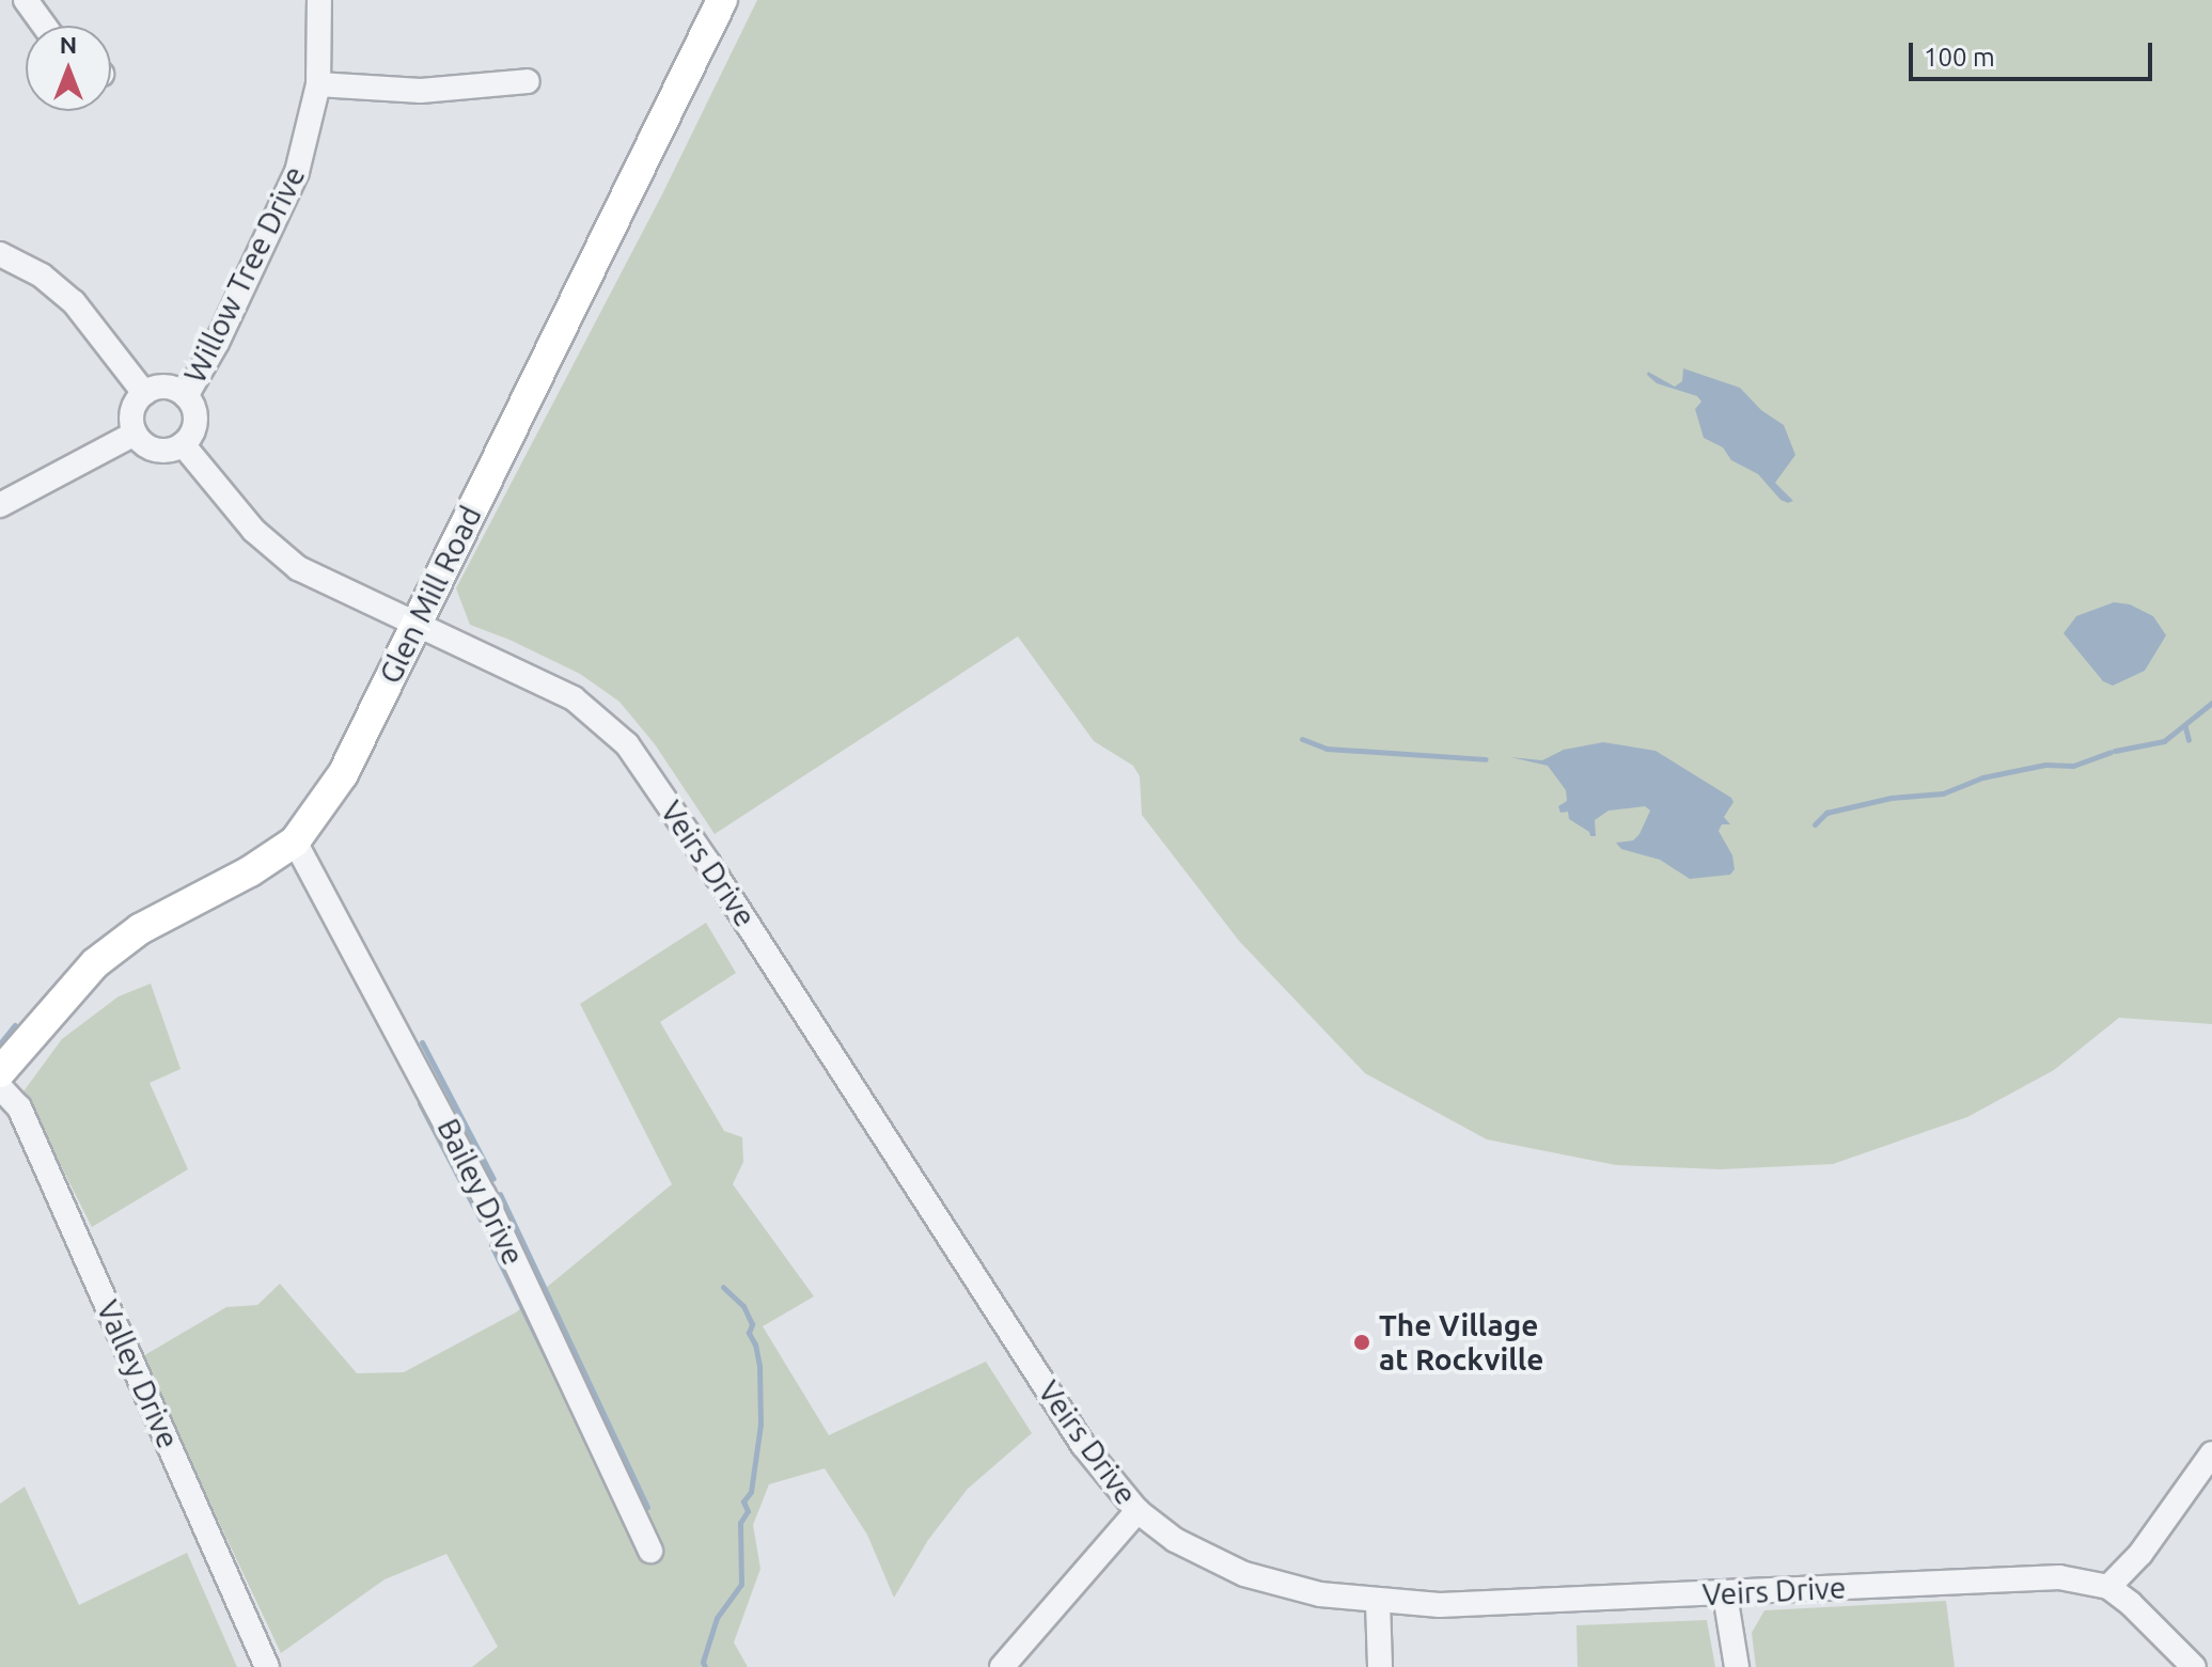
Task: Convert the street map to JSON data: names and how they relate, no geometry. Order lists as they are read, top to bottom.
{
  "streets": {
    "main road": ["Glen Mill Road"],
    "street": [
      "Willow Tree Drive",
      "Veirs Drive",
      "Bailey Drive",
      "Valley Drive"
    ]
  },
  "crossings": [
    ["Willow Tree Drive", "Veirs Drive"],
    ["Glen Mill Road", "Veirs Drive"],
    ["Glen Mill Road", "Bailey Drive"]
  ],
  "places": ["The Village at Rockville"],
  "scale_bar": "100 m",
  "north": "top"
}
